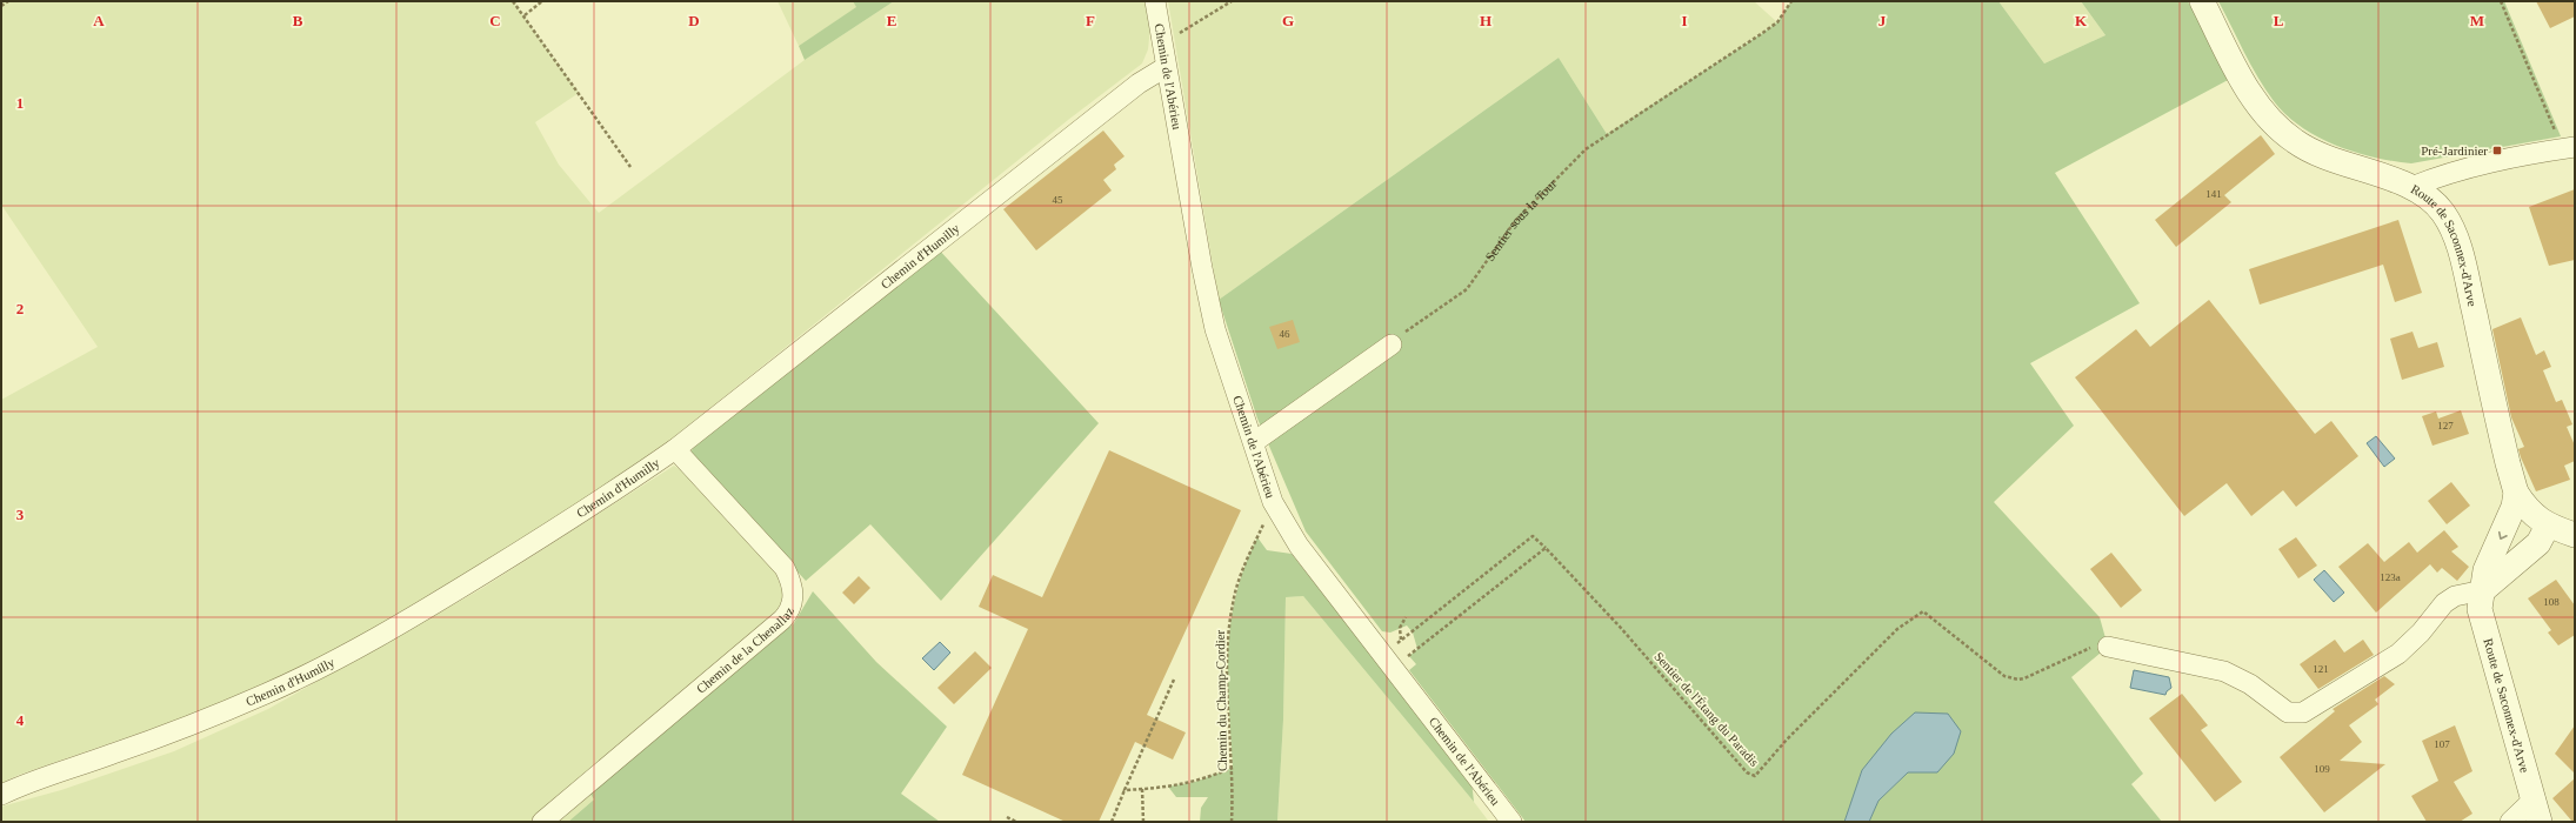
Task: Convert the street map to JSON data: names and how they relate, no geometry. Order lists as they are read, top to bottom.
{
  "streets": {
    "street": [
      "Chemin de l'Abérieu",
      "Route de Saconnex-d'Arve",
      "Chemin d'Humilly",
      "Chemin de la Chenallaz"
    ],
    "path": ["Sentier sous la Tour", "Chemin du Champ-Cordier", "Sentier de l'Étang du Paradis"]
  },
  "crossings": [
    ["Chemin de l'Abérieu", "Chemin d'Humilly"],
    ["Chemin de l'Abérieu", "Chemin du Champ-Cordier"],
    ["Chemin d'Humilly", "Chemin de la Chenallaz"]
  ],
  "places": {
    "transit": ["Pré-Jardinier"]
  },
  "house_numbers": [
    "141",
    "45",
    "46",
    "127",
    "123a",
    "108",
    "121",
    "107",
    "109"
  ],
  "grid": {
    "columns": [
      "A",
      "B",
      "C",
      "D",
      "E",
      "F",
      "G",
      "H",
      "I",
      "J",
      "K",
      "L",
      "M"
    ],
    "rows": [
      "1",
      "2",
      "3",
      "4"
    ]
  }
}
